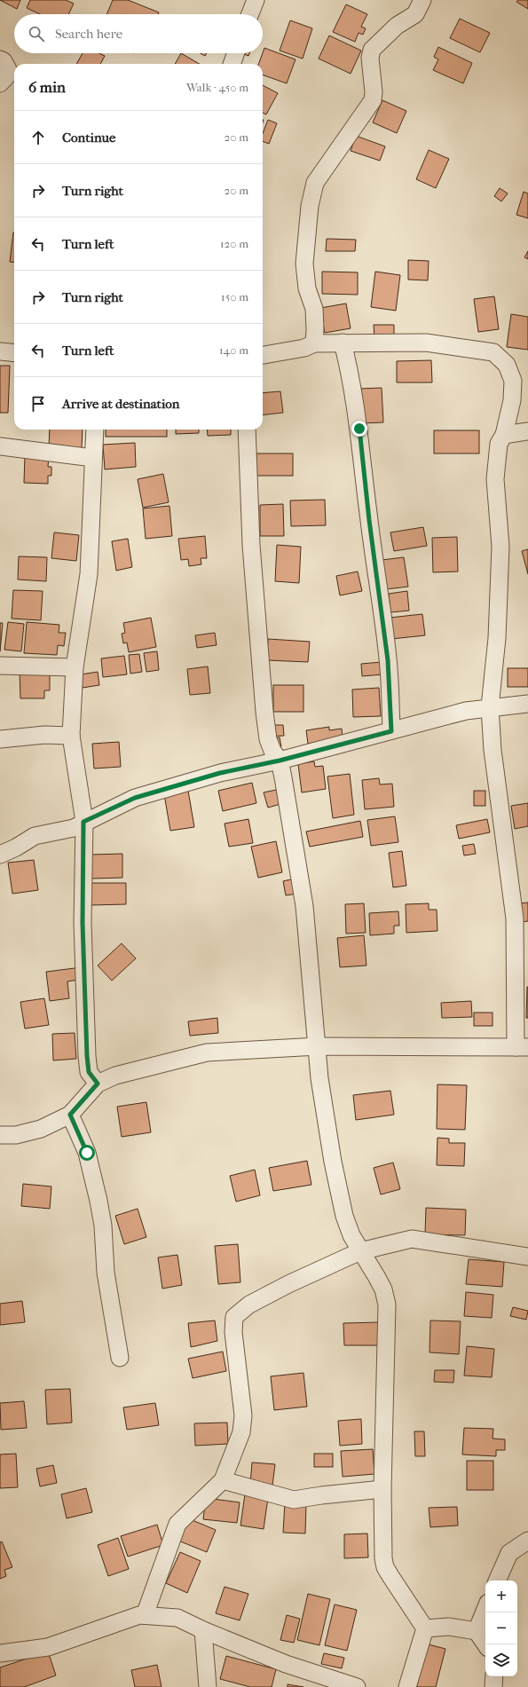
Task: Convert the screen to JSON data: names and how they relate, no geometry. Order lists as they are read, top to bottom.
{
  "page": {
    "search": "Search here",
    "heading": ["6 min", "Walk · 450 m"],
    "list": [
      ["Continue", "20 m"],
      ["Turn right", "20 m"],
      ["Turn left", "120 m"],
      ["Turn right", "150 m"],
      ["Turn left", "140 m"],
      "Arrive at destination"
    ],
    "map_buttons": ["+", "−"]
  }
}
